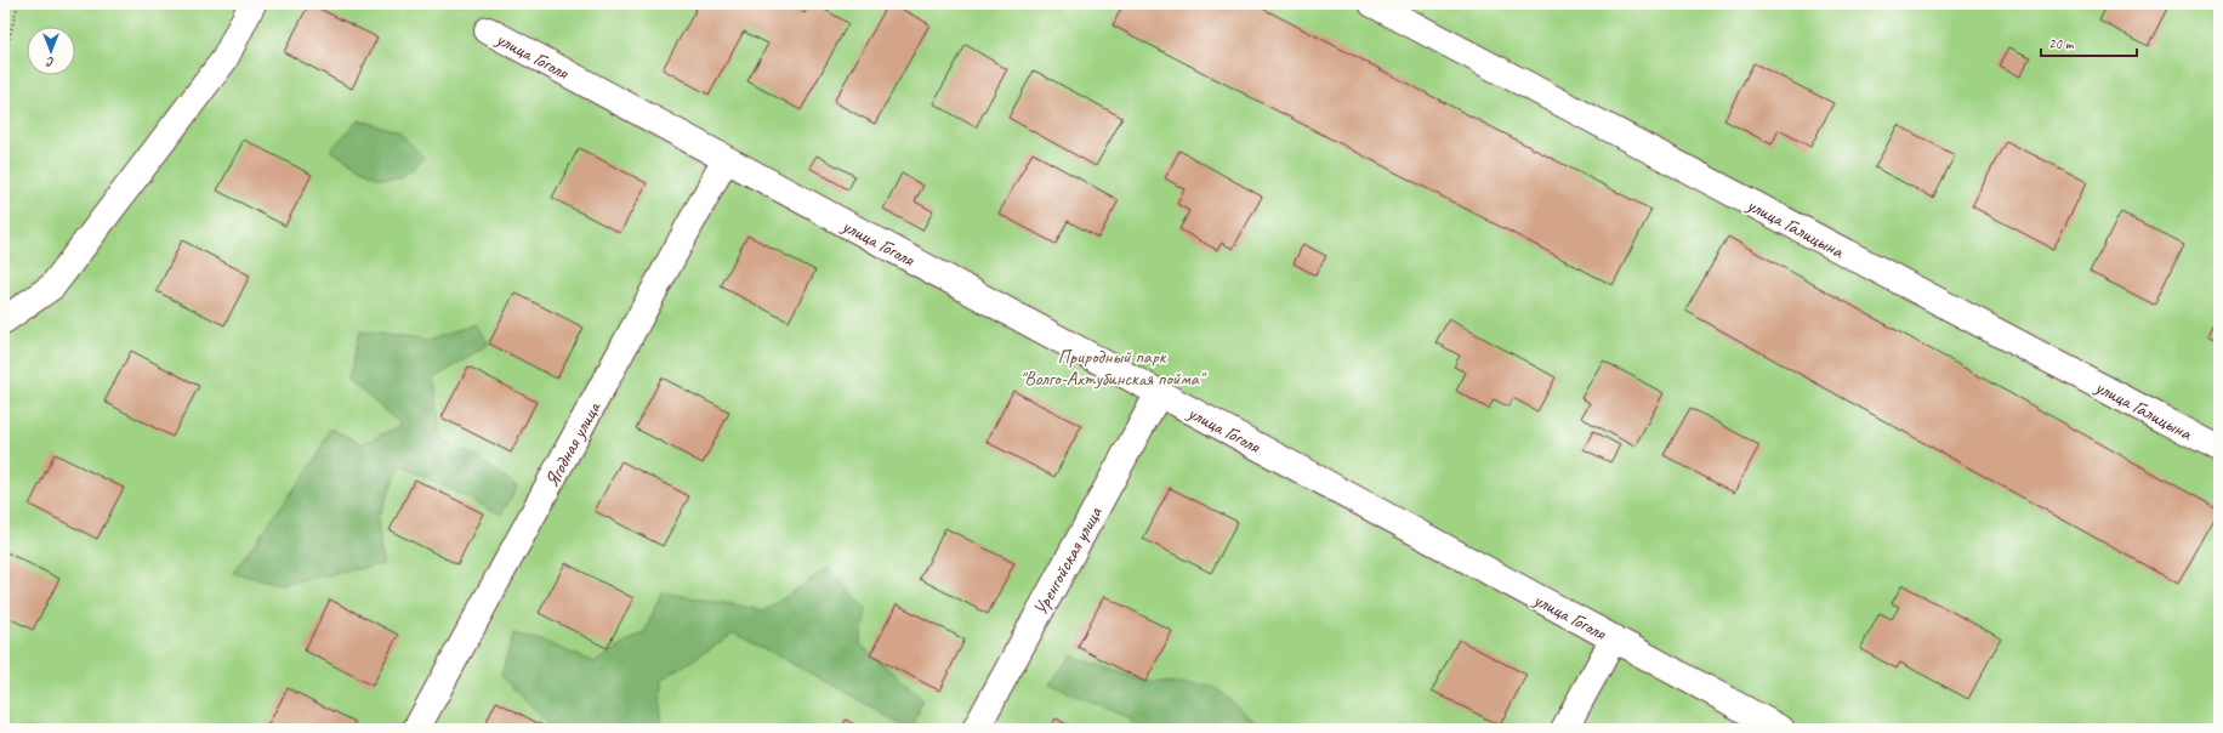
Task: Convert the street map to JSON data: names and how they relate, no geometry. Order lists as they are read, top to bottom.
{
  "streets": {
    "street": [
      "улица Гоголя",
      "улица Галицына",
      "Ягодная улица",
      "Уренгойская улица"
    ]
  },
  "crossings": [
    ["улица Гоголя", "Ягодная улица"],
    ["улица Гоголя", "Уренгойская улица"]
  ],
  "parks": ["Природный парк \"Волго-Ахтубинская пойма\""],
  "scale_bar": "20 m",
  "north": "bottom"
}
